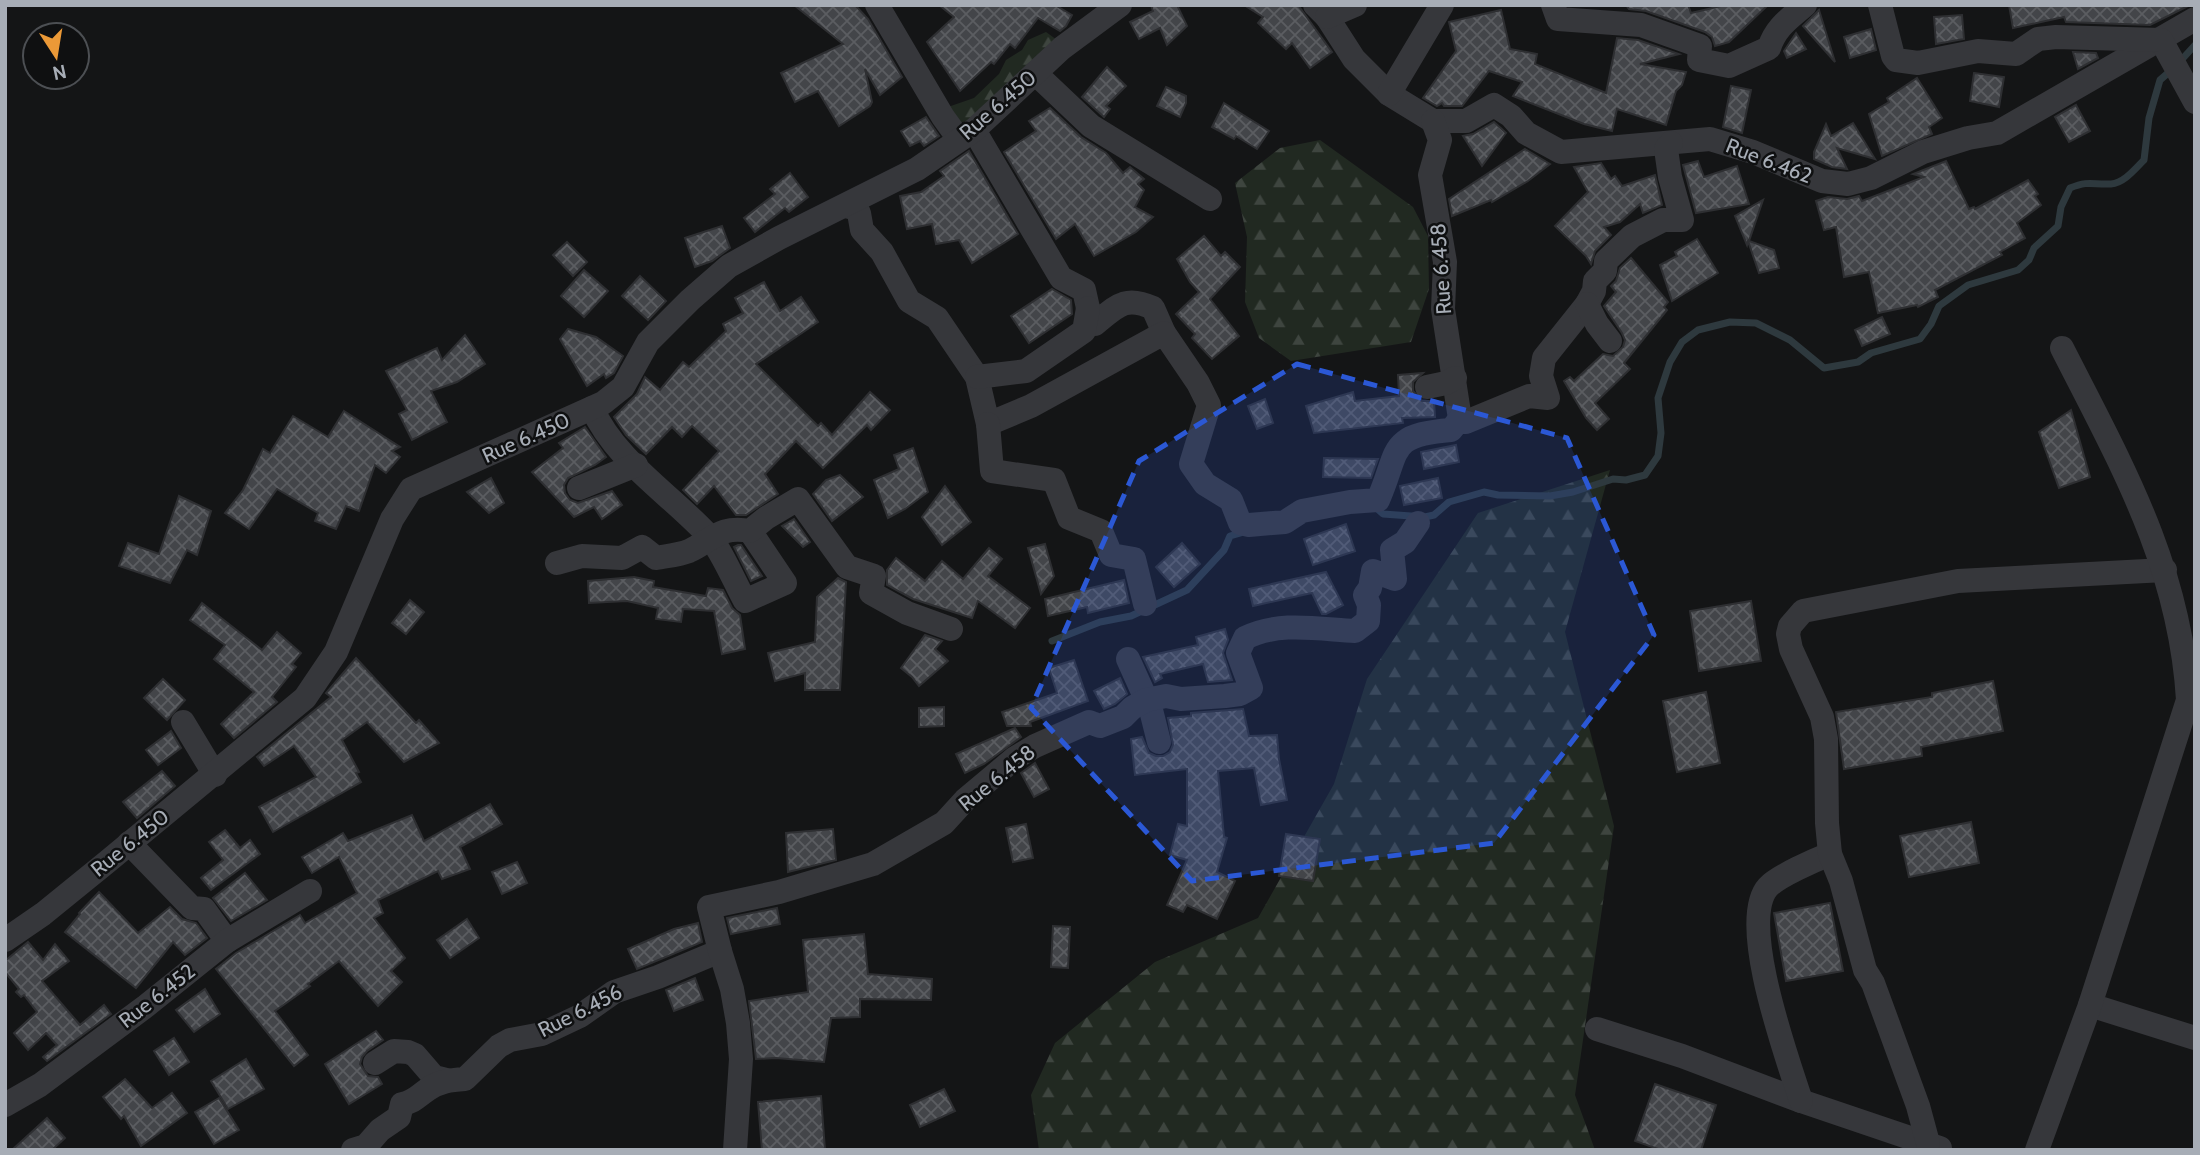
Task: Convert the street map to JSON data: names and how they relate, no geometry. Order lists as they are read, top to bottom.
{
  "streets": {
    "street": [
      "Rue 6.450",
      "Rue 6.462",
      "Rue 6.458",
      "Rue 6.452",
      "Rue 6.456"
    ]
  },
  "crossings": [
    ["Rue 6.462", "Rue 6.458"],
    ["Rue 6.458", "Rue 6.456"]
  ],
  "north": "bottom"
}
